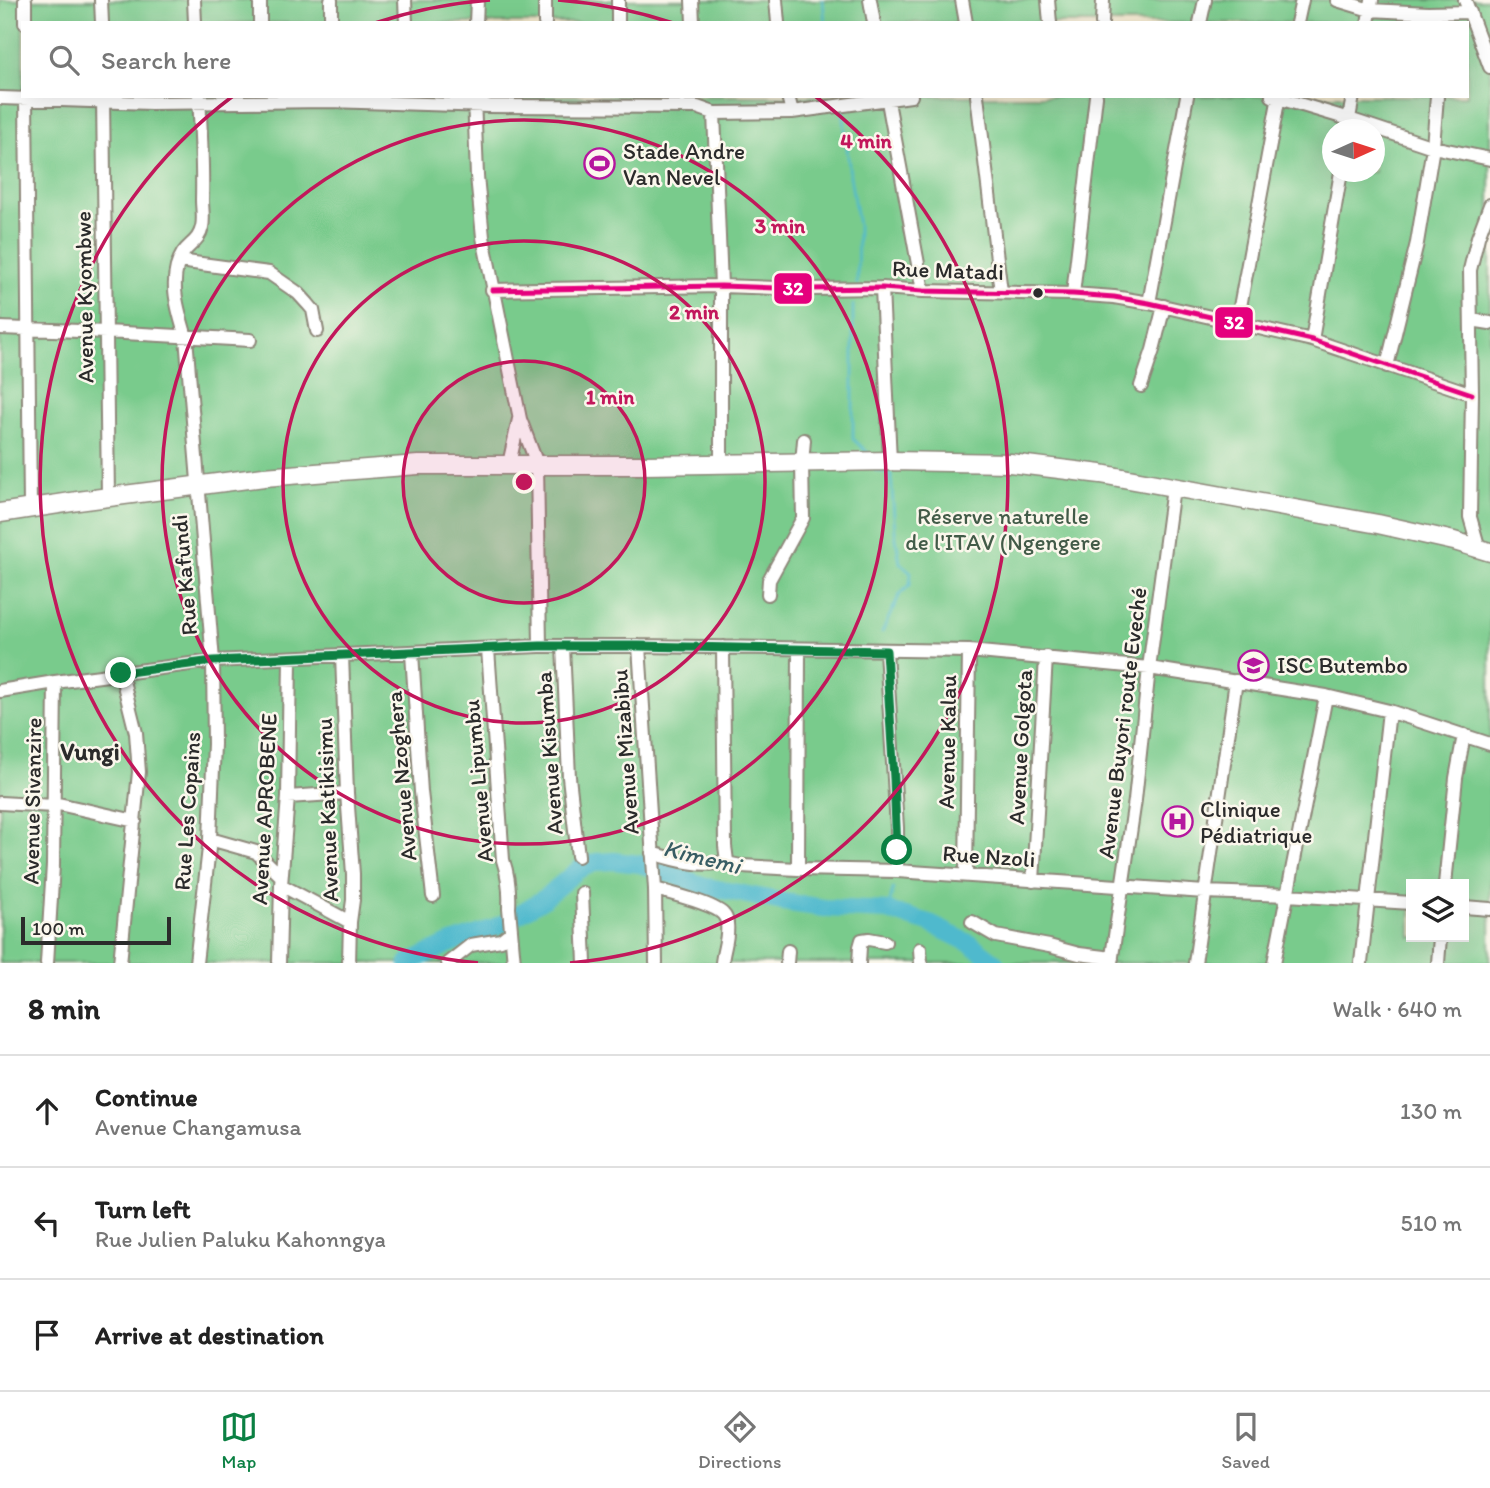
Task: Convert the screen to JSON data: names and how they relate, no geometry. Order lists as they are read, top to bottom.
{
  "streets": {
    "street": [
      "Rue Matadi",
      "Avenue Kyombwe",
      "Rue Kafundi",
      "Avenue Buyori route Eveché",
      "Avenue Kalau",
      "Avenue Golgota",
      "Avenue Mizabibu",
      "Avenue Kisumba",
      "Avenue Nzoghera",
      "Avenue Lipumbu",
      "Avenue Sivanzire",
      "Avenue APROBENE",
      "Avenue Katikisimu",
      "Rue Les Copains",
      "Rue Nzoli"
    ]
  },
  "crossings": [
    ["Rue Kafundi", "Rue Les Copains"],
    ["Avenue Buyori route Eveché", "Rue Nzoli"],
    ["Avenue Kalau", "Rue Nzoli"],
    ["Avenue Golgota", "Rue Nzoli"],
    ["Avenue Mizabibu", "Rue Nzoli"]
  ],
  "districts": ["Vungi"],
  "water": ["Kimemi"],
  "parks": ["Réserve naturelle de l'ITAV (Ngengere"],
  "places": {
    "sports": ["Stade Andre Van Nevel"],
    "school or university": ["ISC Butembo"],
    "hospital": ["Clinique Pédiatrique"]
  },
  "lines": ["transit line 32"],
  "scale_bar": "100 m",
  "north": "right",
  "page": {
    "search": "Search here",
    "scale": "100 m",
    "heading": ["8 min", "Walk · 640 m"],
    "list": [
      ["Continue", "Avenue Changamusa", "130 m"],
      ["Turn left", "Rue Julien Paluku Kahonngya", "510 m"],
      "Arrive at destination"
    ],
    "nav": ["Map", "Directions", "Saved"]
  },
  "rings": [
    "4 min",
    "3 min",
    "2 min",
    "1 min"
  ]
}
